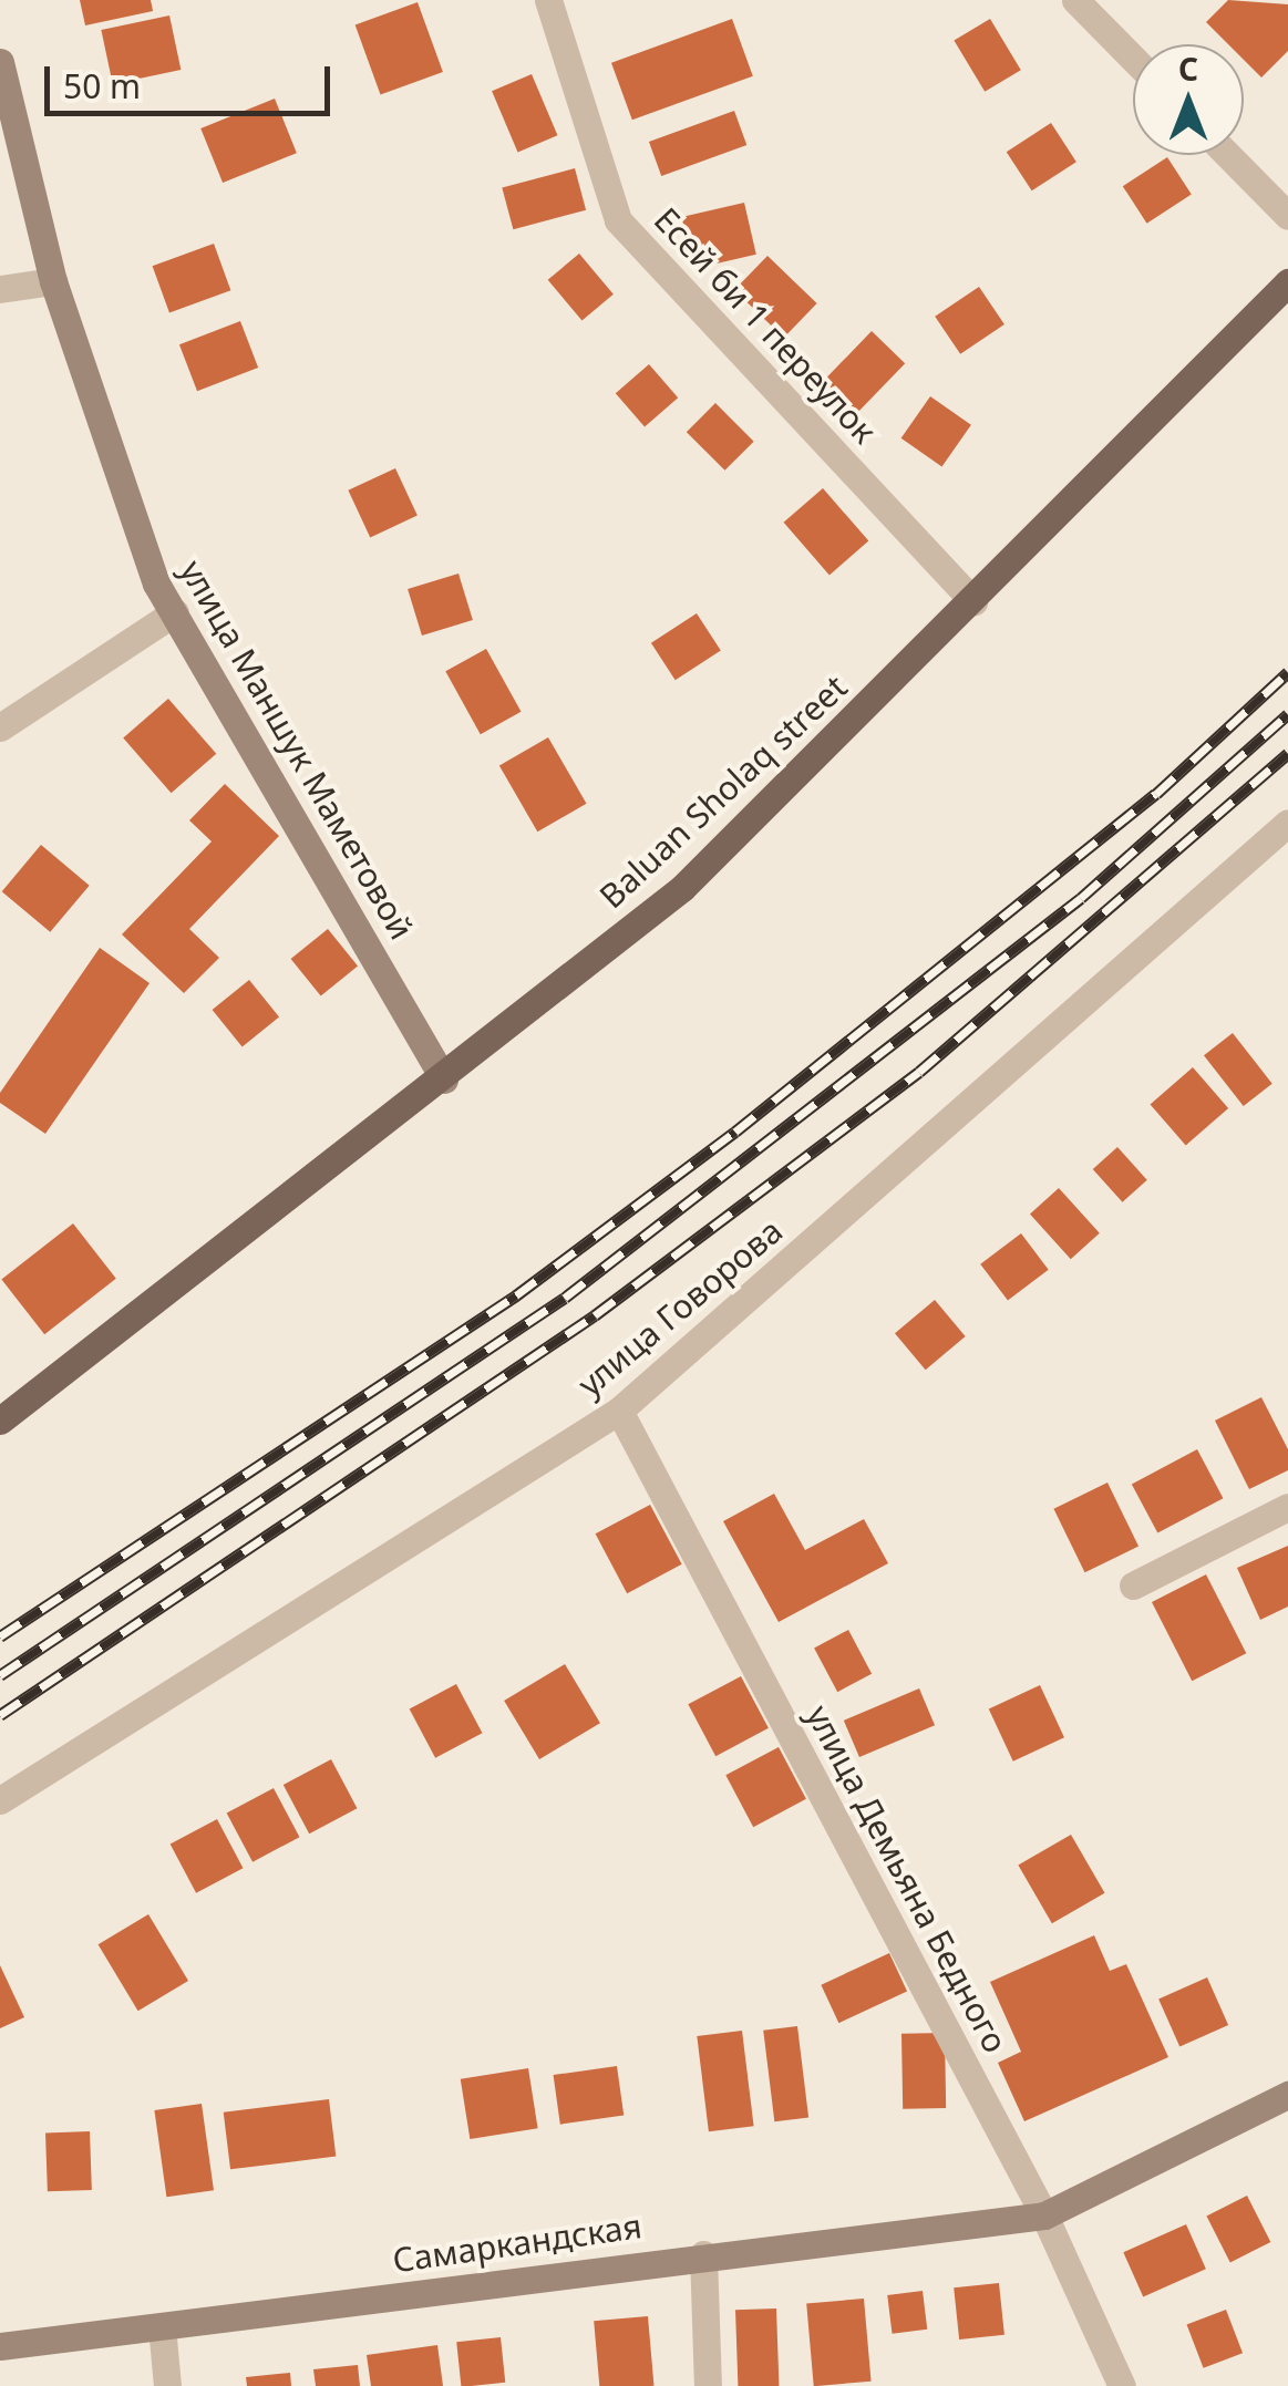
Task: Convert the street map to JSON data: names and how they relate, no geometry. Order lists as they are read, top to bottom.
{
  "streets": {
    "main road": ["Baluan Sholaq street"],
    "street": [
      "Есей би 1 переулок",
      "улица Маншук Маметовой",
      "улица Говорова",
      "улица Демьяна Бедного",
      "Самаркандская"
    ]
  },
  "crossings": [
    ["Есей би 1 переулок", "Baluan Sholaq street"],
    ["улица Маншук Маметовой", "Baluan Sholaq street"],
    ["улица Говорова", "улица Демьяна Бедного"],
    ["улица Демьяна Бедного", "Самаркандская"]
  ],
  "scale_bar": "50 m",
  "north": "top"
}
